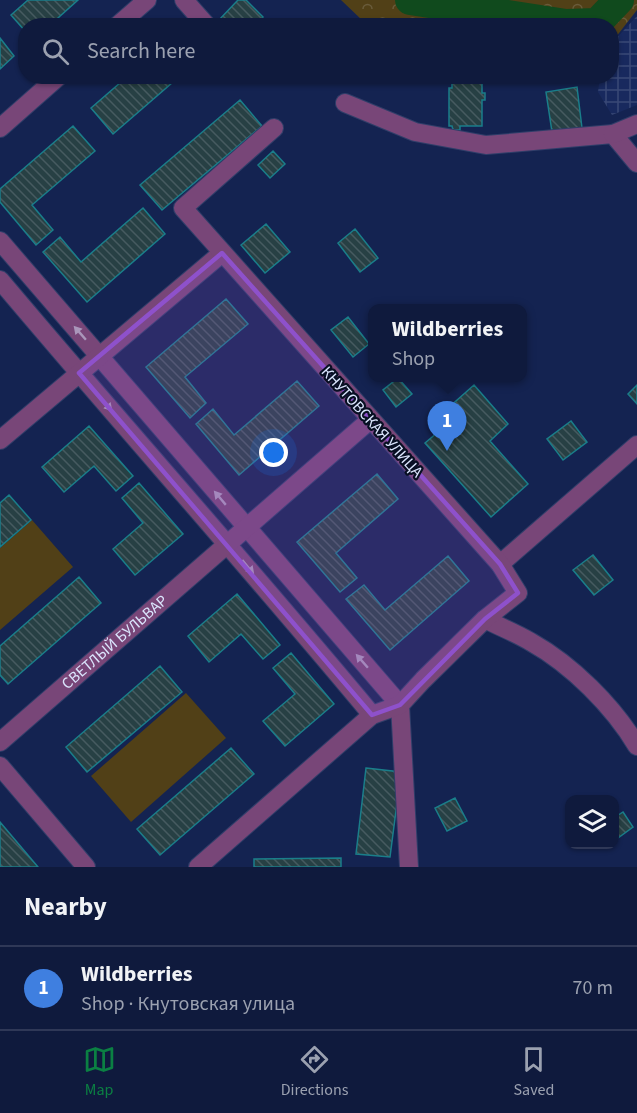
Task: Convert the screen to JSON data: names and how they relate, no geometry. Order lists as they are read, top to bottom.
{
  "streets": {
    "street": ["КНУТОВСКАЯ УЛИЦА", "СВЕТЛЫЙ БУЛЬВАР"]
  },
  "crossings": [
    ["КНУТОВСКАЯ УЛИЦА", "СВЕТЛЫЙ БУЛЬВАР"]
  ],
  "page": {
    "search": "Search here",
    "popup": ["Wildberries", "Shop"],
    "pins": "1",
    "heading": "Nearby",
    "list": [
      {
        "mark": "1",
        "name": "Wildberries",
        "note": "Shop · Кнутовская улица",
        "value": "70 m"
      }
    ],
    "nav": ["Map", "Directions", "Saved"]
  }
}
